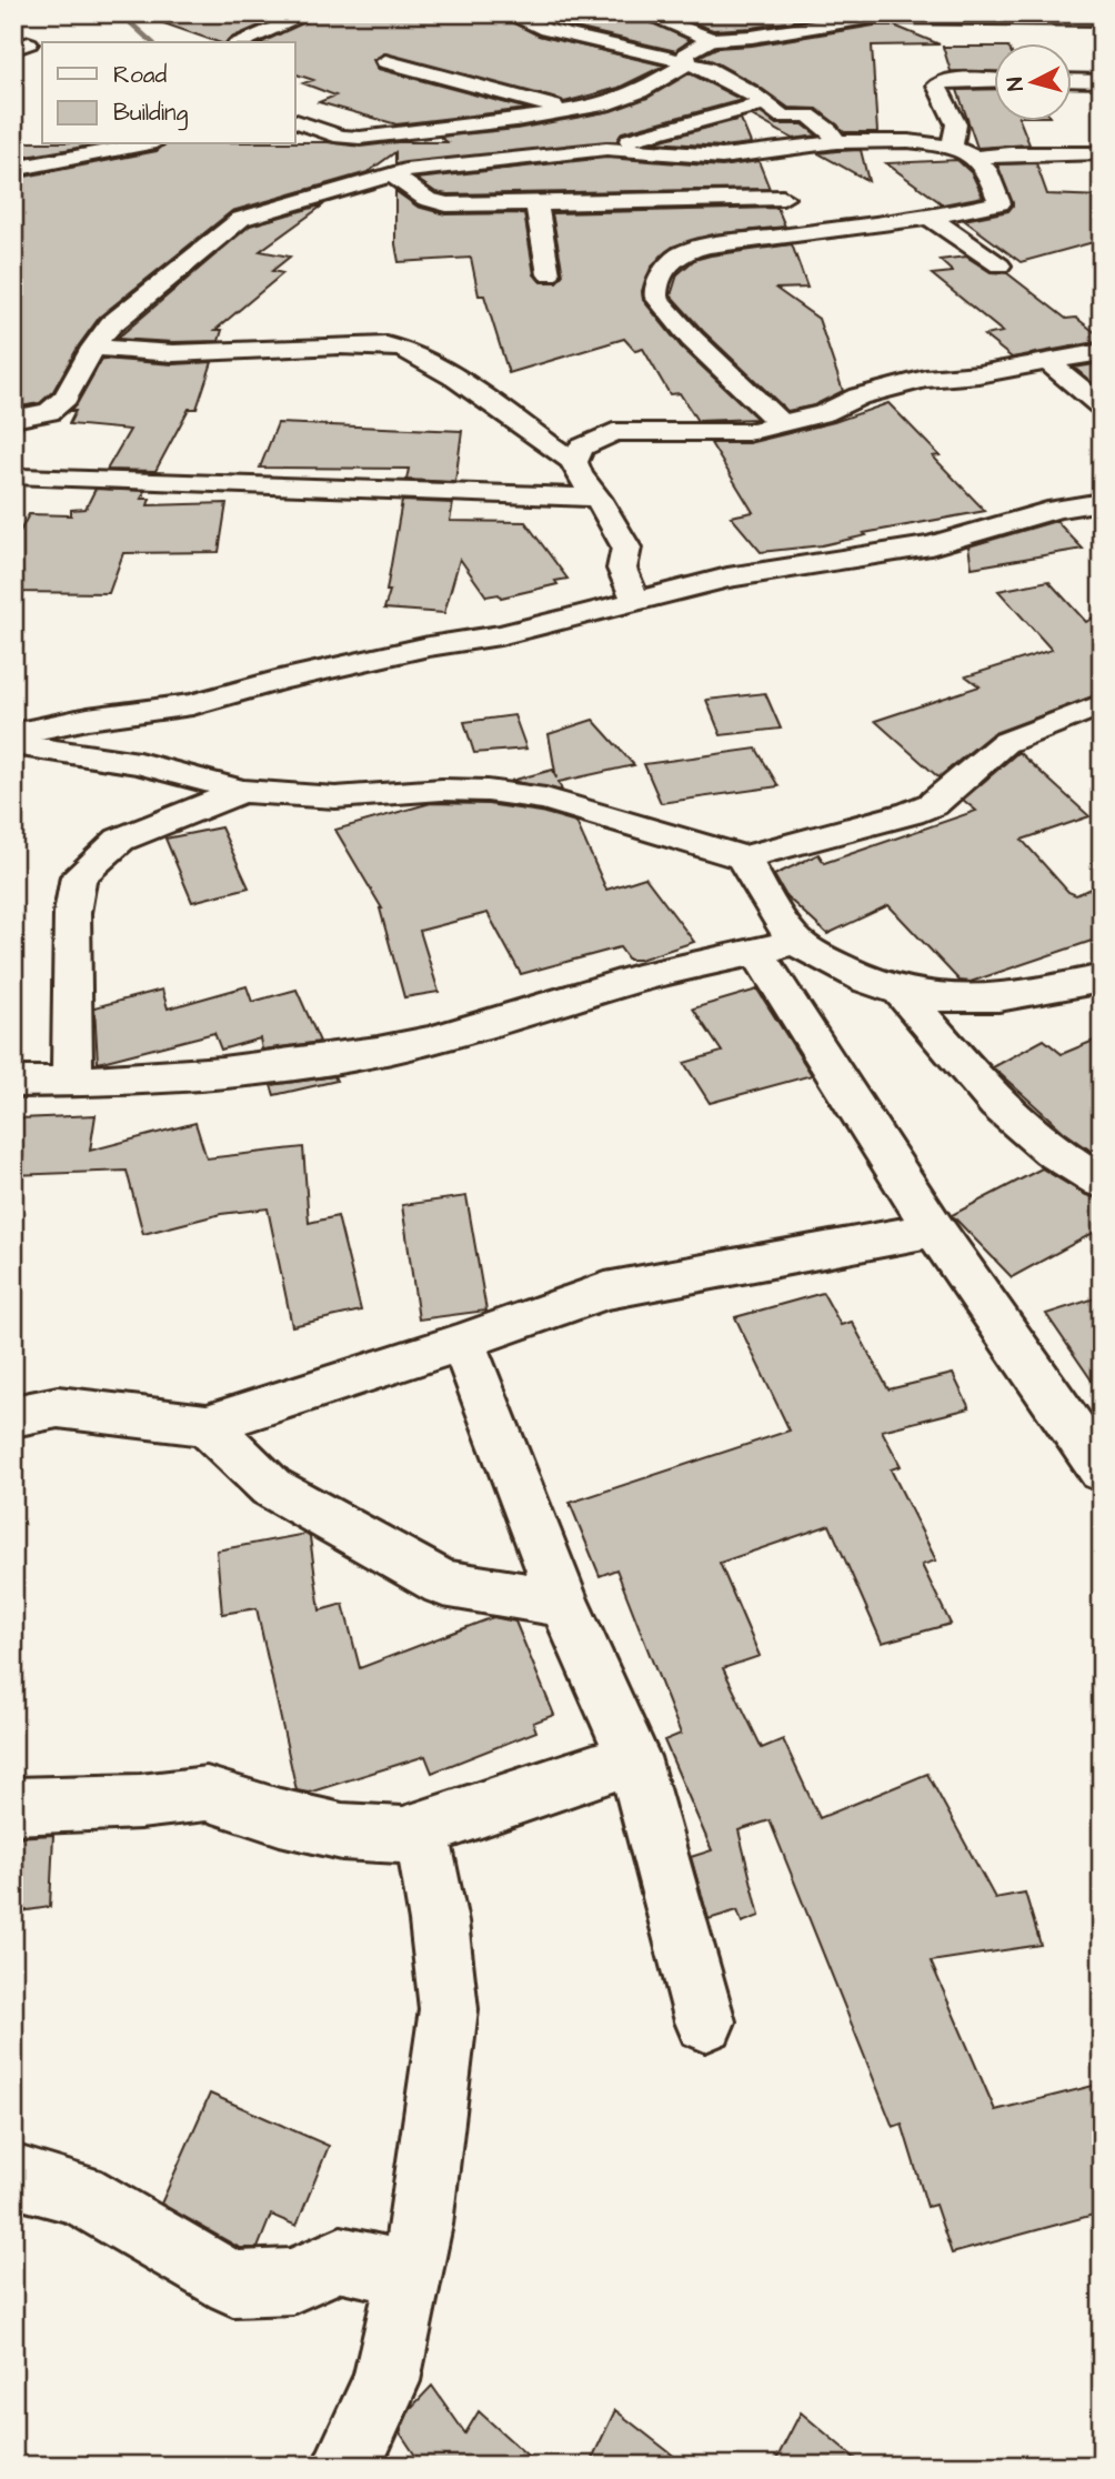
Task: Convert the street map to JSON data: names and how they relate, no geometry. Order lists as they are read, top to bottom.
{
  "legend": ["Road", "Building"],
  "north": "left"
}
